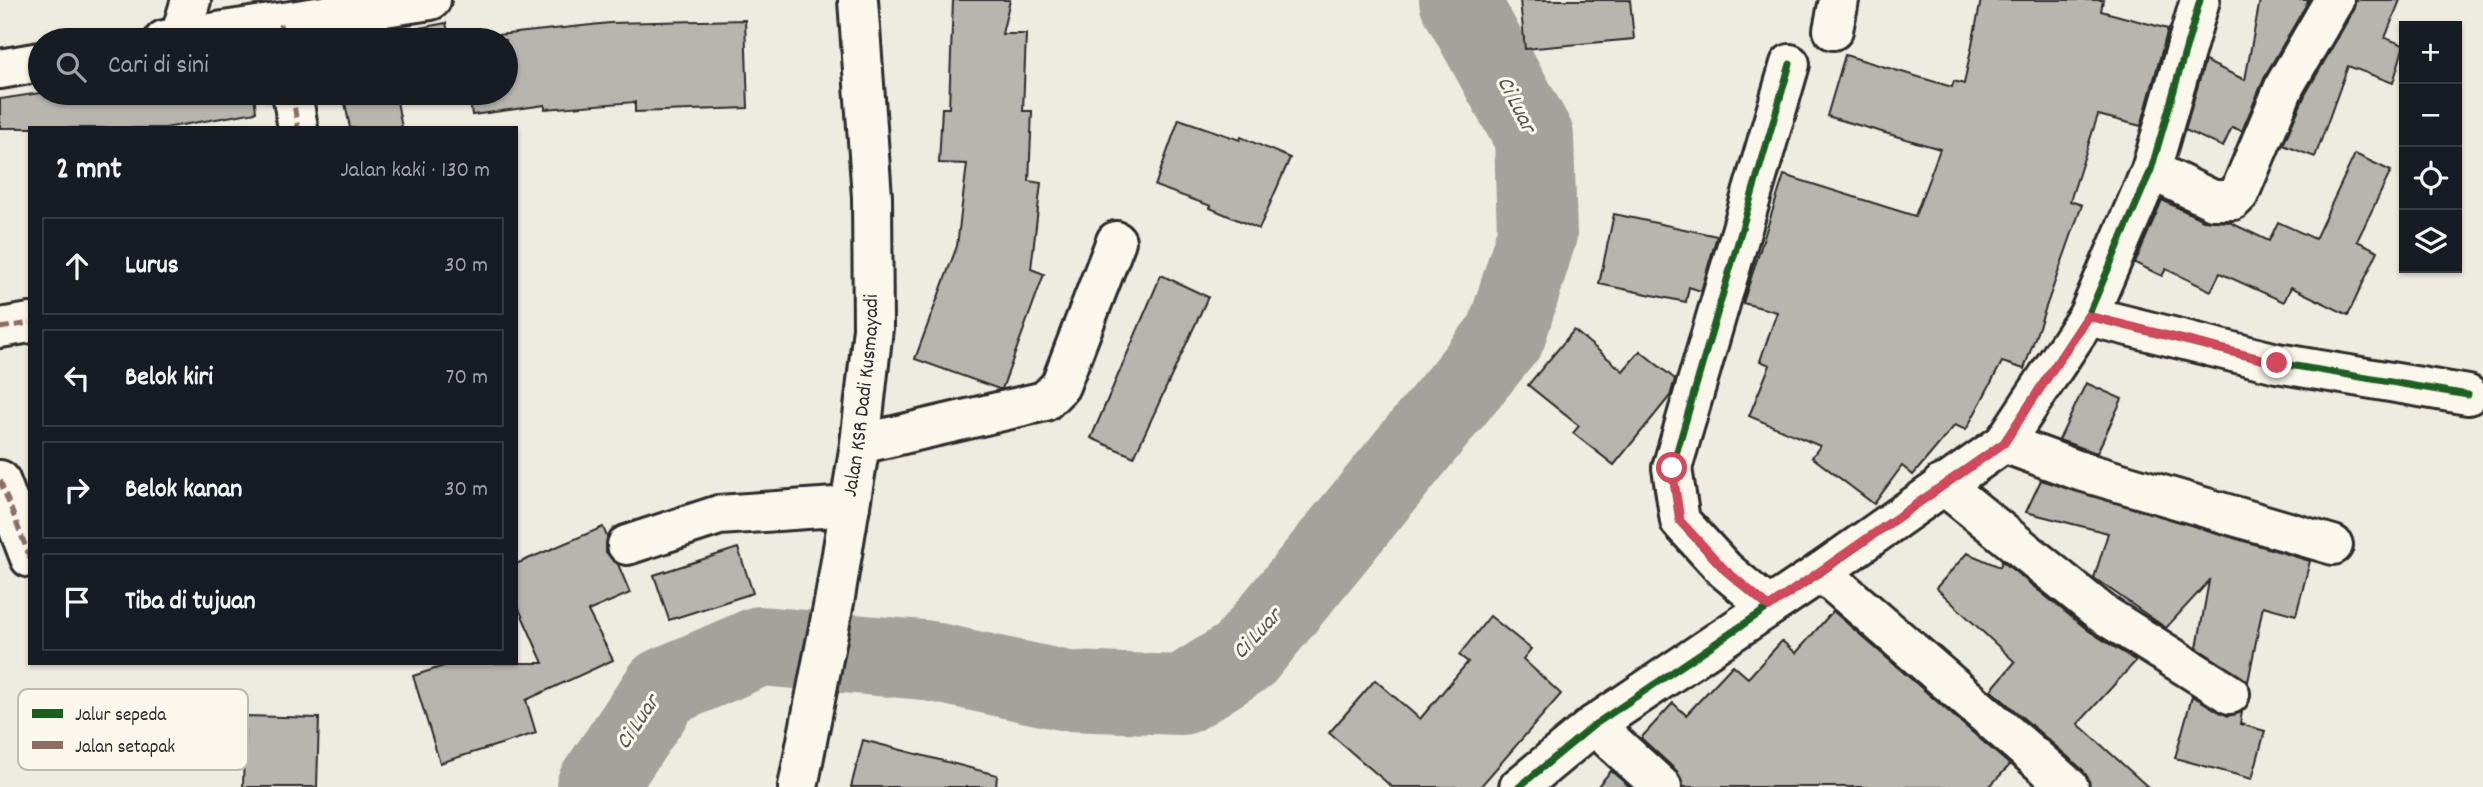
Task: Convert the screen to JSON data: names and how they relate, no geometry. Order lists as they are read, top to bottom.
{
  "streets": {
    "street": ["Jalan KSR Dadi Kusmayadi"]
  },
  "water": ["Ci Luar"],
  "legend": ["Jalur sepeda", "Jalan setapak"],
  "page": {
    "map_buttons": ["+", "−"],
    "search": "Cari di sini",
    "heading": ["2 mnt", "Jalan kaki · 130 m"],
    "list": [
      ["Lurus", "30 m"],
      ["Belok kiri", "70 m"],
      ["Belok kanan", "30 m"],
      "Tiba di tujuan"
    ]
  }
}
